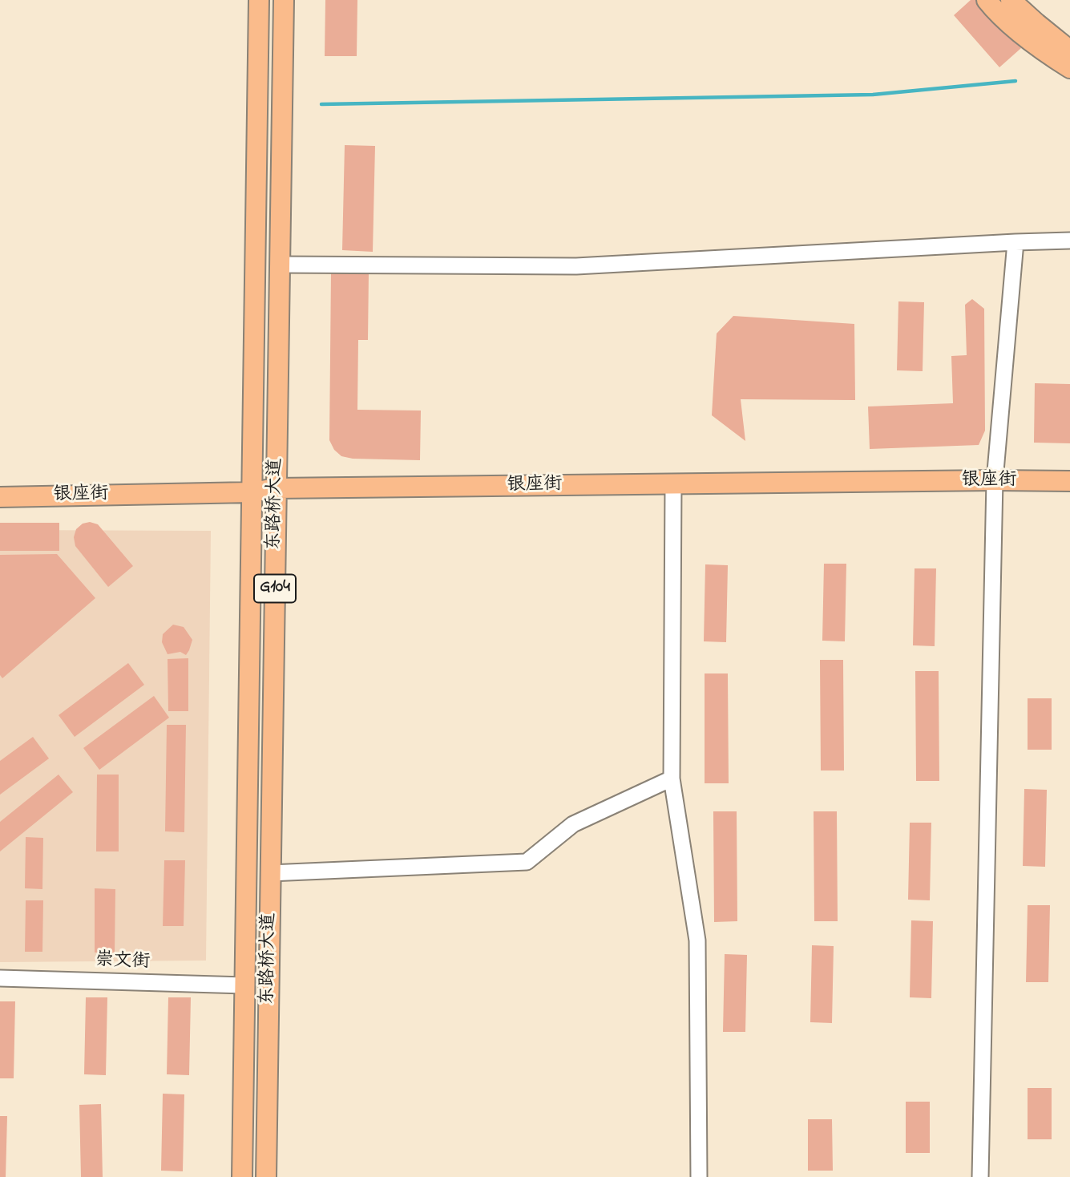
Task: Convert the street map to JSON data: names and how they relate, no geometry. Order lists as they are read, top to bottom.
{
  "streets": {
    "main road": ["银座街", "东路桥大道", "G104"],
    "street": ["崇文街"]
  },
  "crossings": [
    ["银座街", "东路桥大道"],
    ["东路桥大道", "崇文街"]
  ]
}
